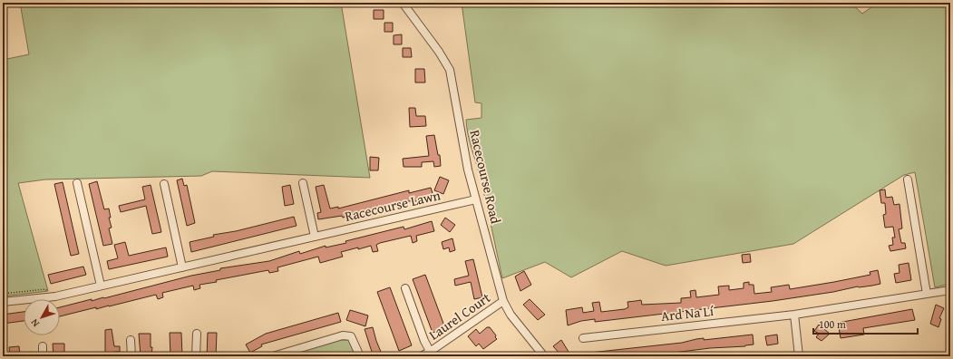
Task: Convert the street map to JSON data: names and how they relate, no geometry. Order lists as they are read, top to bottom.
{
  "streets": {
    "street": [
      "Racecourse Road",
      "Racecourse Lawn",
      "Ard Na Lí",
      "Laurel Court"
    ]
  },
  "crossings": [
    ["Racecourse Road", "Racecourse Lawn"],
    ["Racecourse Road", "Laurel Court"]
  ],
  "scale_bar": "100 m",
  "north": "bottom left"
}
